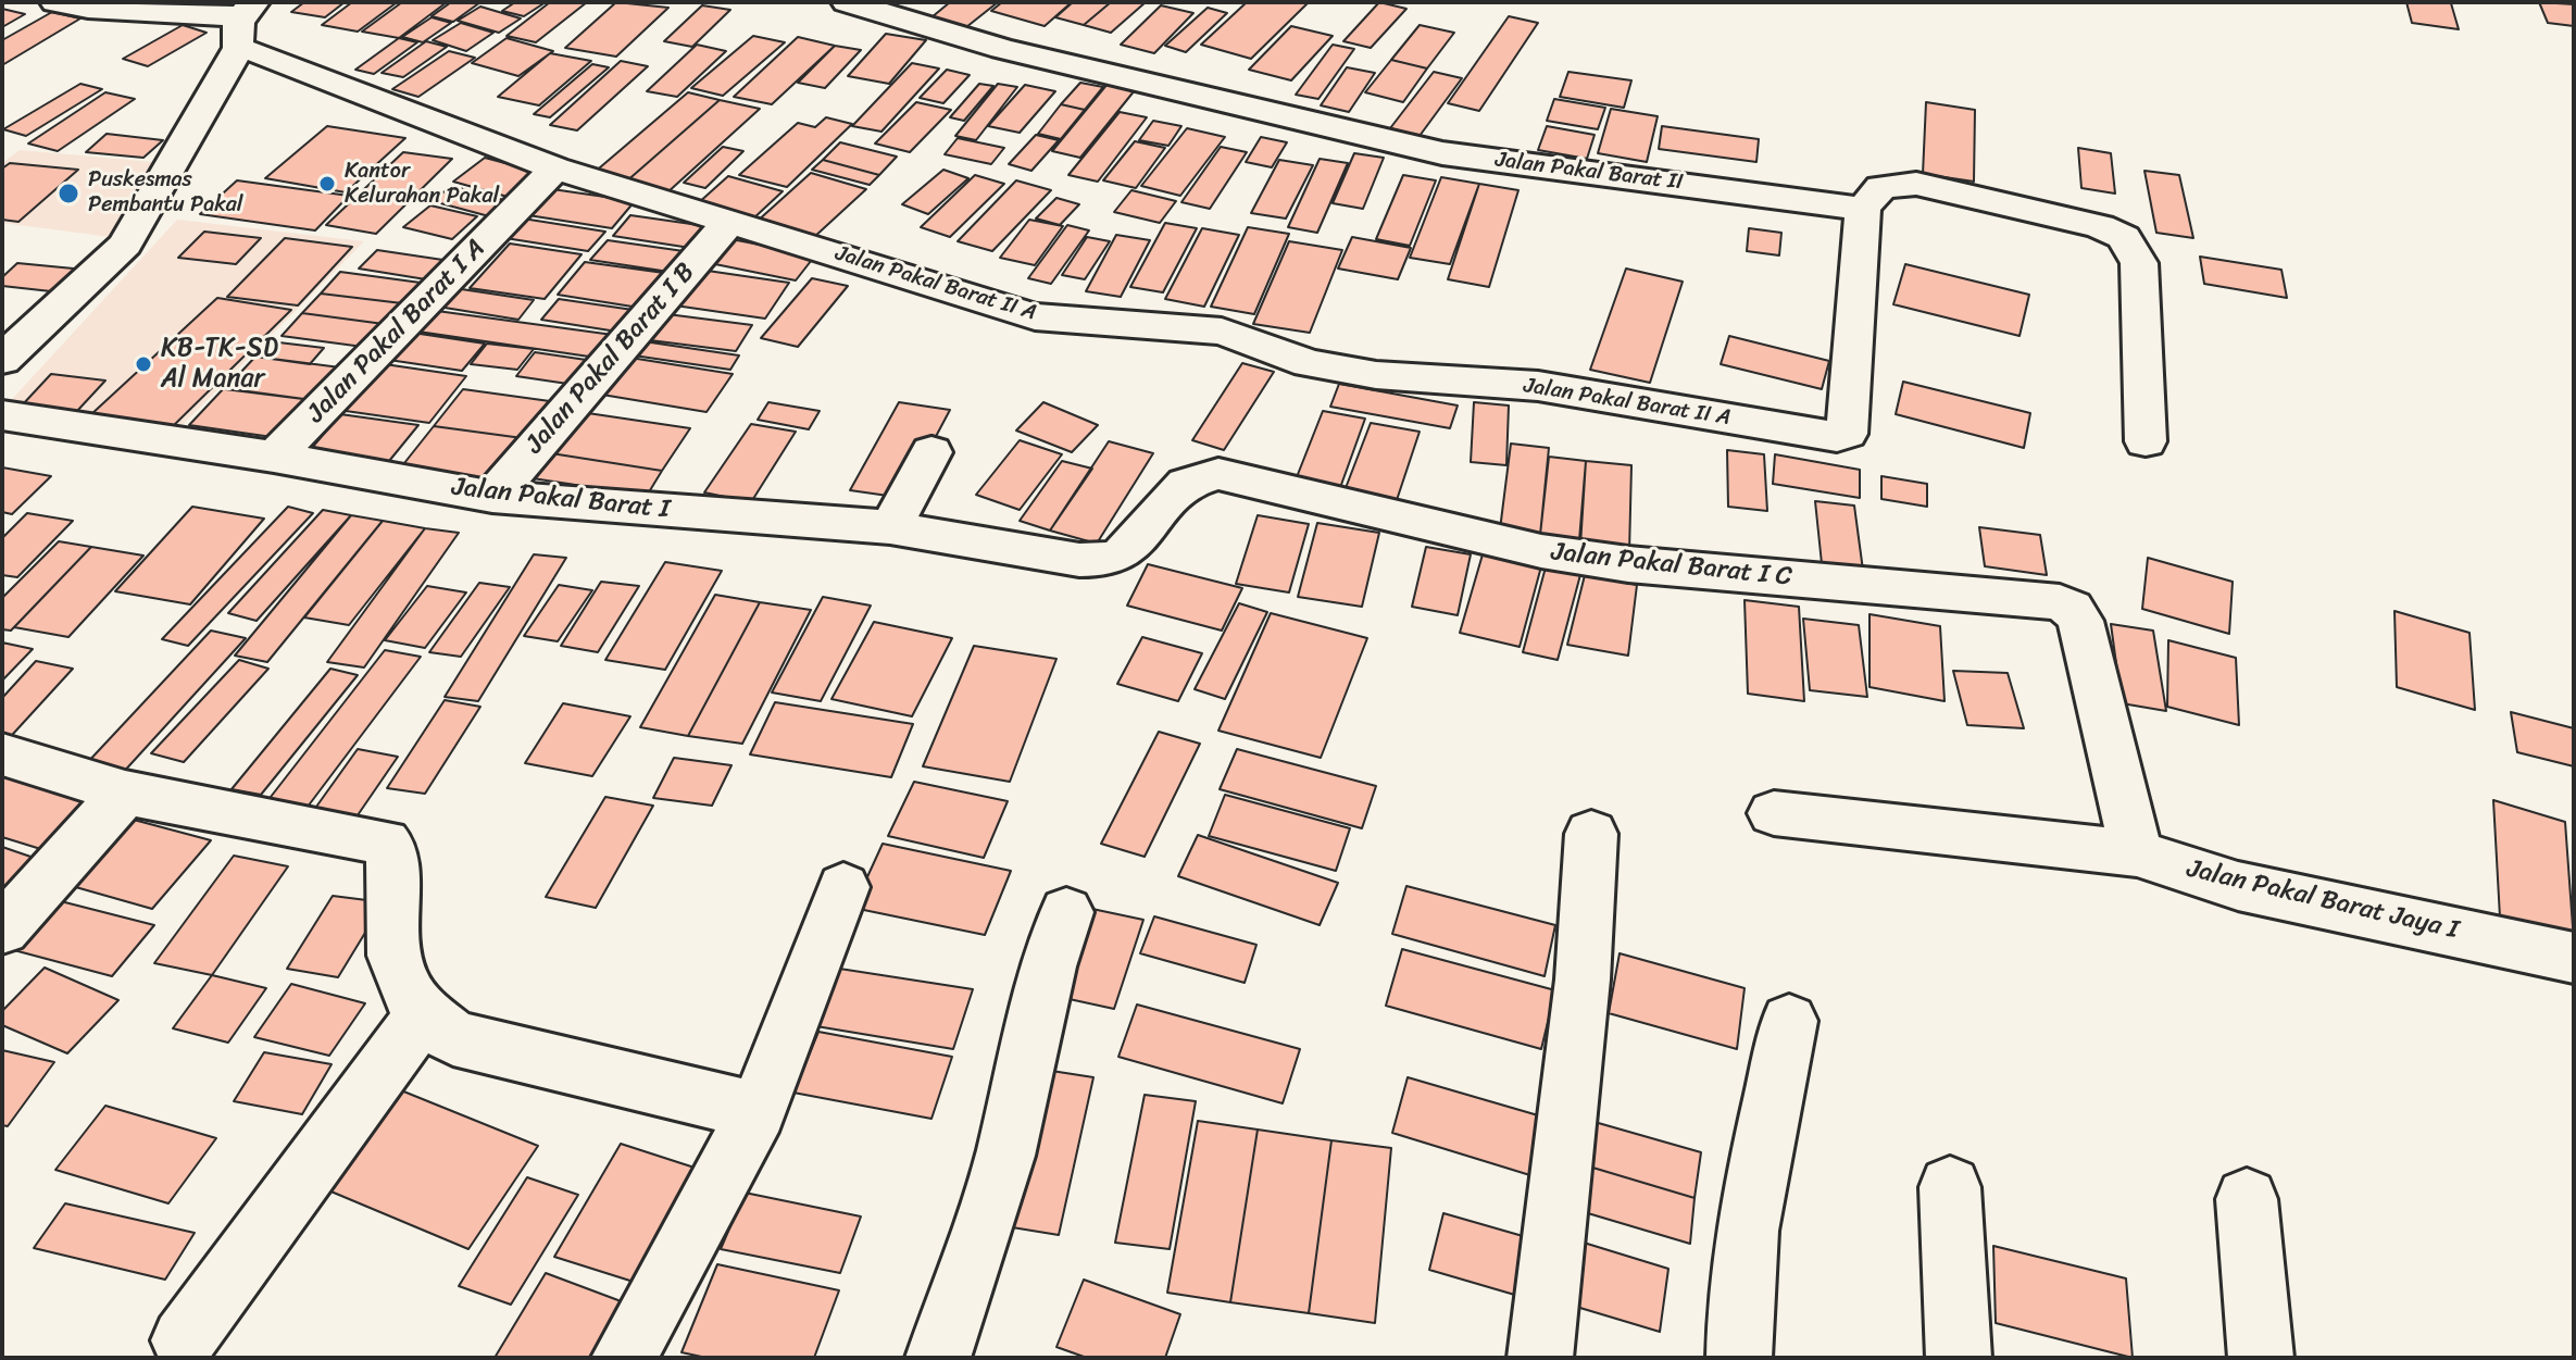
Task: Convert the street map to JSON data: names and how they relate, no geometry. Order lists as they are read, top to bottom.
{
  "streets": {
    "street": [
      "Jalan Pakal Barat II",
      "Jalan Pakal Barat II A",
      "Jalan Pakal Barat I A",
      "Jalan Pakal Barat I B",
      "Jalan Pakal Barat I",
      "Jalan Pakal Barat I C",
      "Jalan Pakal Barat Jaya I"
    ]
  },
  "crossings": [
    ["Jalan Pakal Barat II", "Jalan Pakal Barat II A"],
    ["Jalan Pakal Barat II A", "Jalan Pakal Barat I A"],
    ["Jalan Pakal Barat II A", "Jalan Pakal Barat I B"],
    ["Jalan Pakal Barat I A", "Jalan Pakal Barat I"],
    ["Jalan Pakal Barat I B", "Jalan Pakal Barat I"],
    ["Jalan Pakal Barat I", "Jalan Pakal Barat I C"],
    ["Jalan Pakal Barat I C", "Jalan Pakal Barat Jaya I"]
  ],
  "places": ["Kantor Kelurahan Pakal", "Puskesmas Pembantu Pakal", "KB-TK-SD Al Manar"]
}
